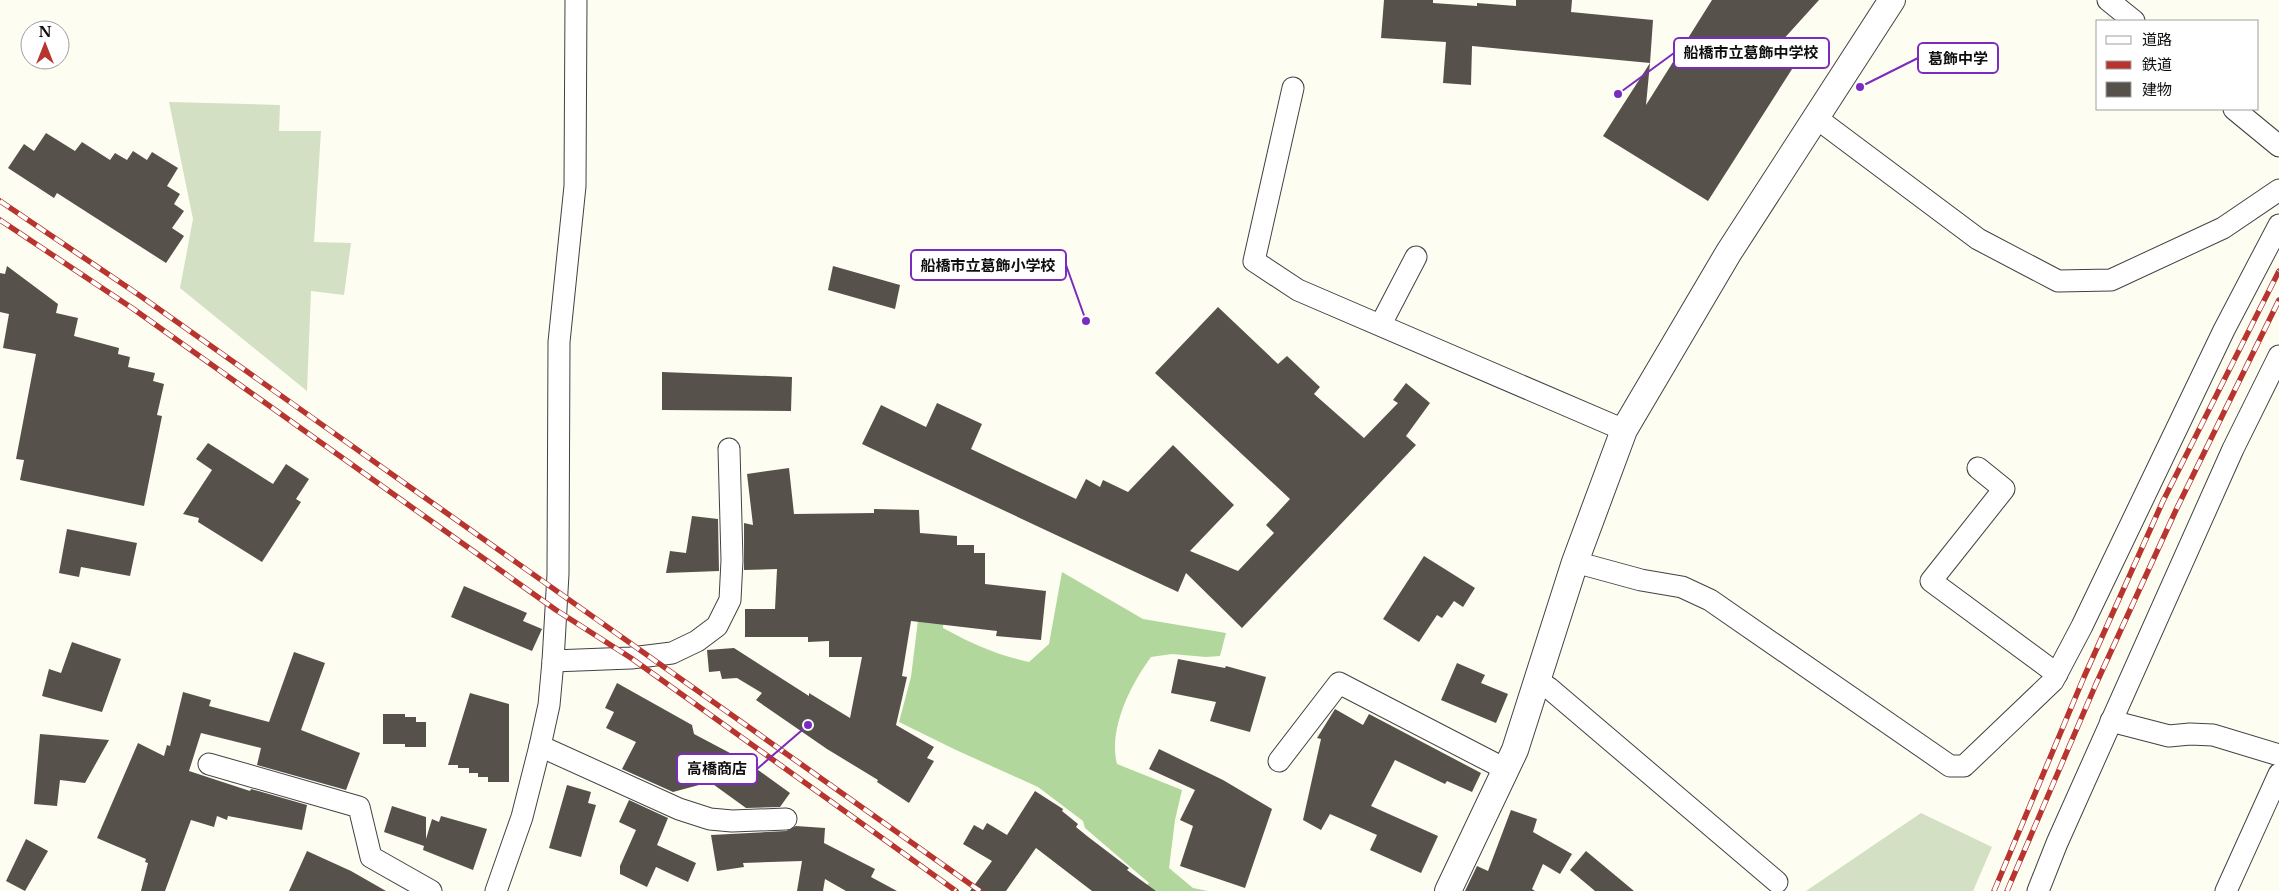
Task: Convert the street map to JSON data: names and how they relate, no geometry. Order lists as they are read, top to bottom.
{
  "places": [
    "葛飾中学",
    "船橋市立葛飾中学校",
    "船橋市立葛飾小学校",
    "高橋商店"
  ],
  "legend": ["道路", "鉄道", "建物"],
  "north": "top"
}
